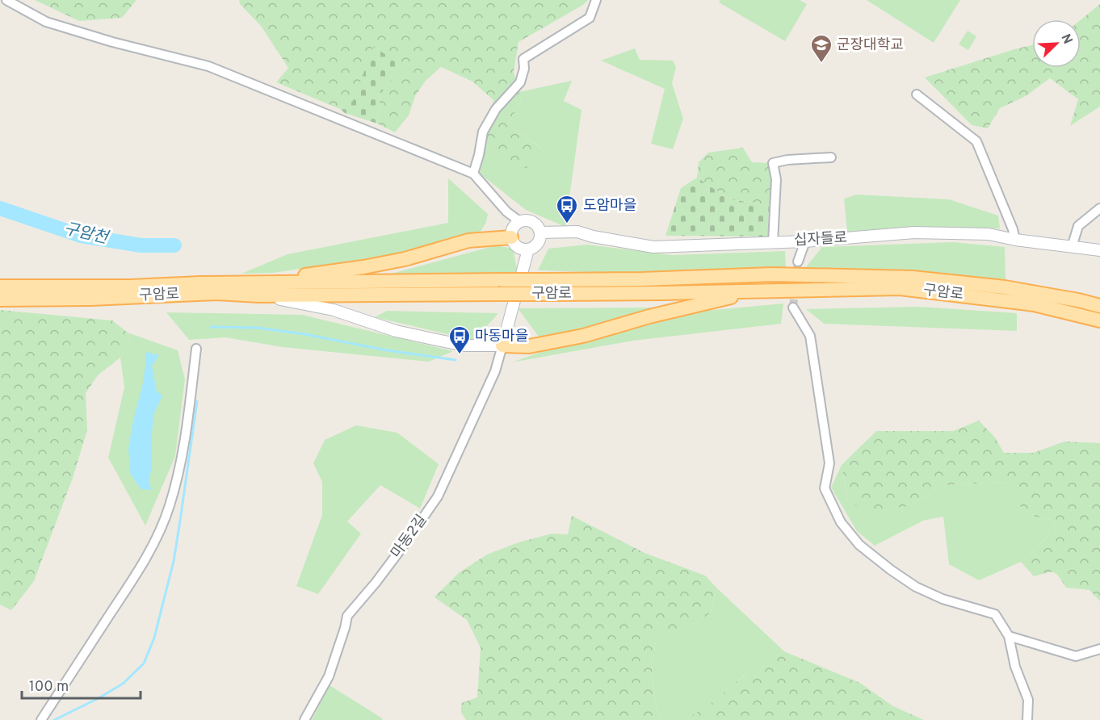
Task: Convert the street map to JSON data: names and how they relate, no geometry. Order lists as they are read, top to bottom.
{
  "streets": {
    "main road": ["십자들로", "구암로"],
    "street": ["마동2길"]
  },
  "water": ["구암천"],
  "places": {
    "school or university": ["군장대학교"],
    "bus stop": ["도암마을", "마동마을"]
  },
  "scale_bar": "100 m",
  "north": "top right"
}
